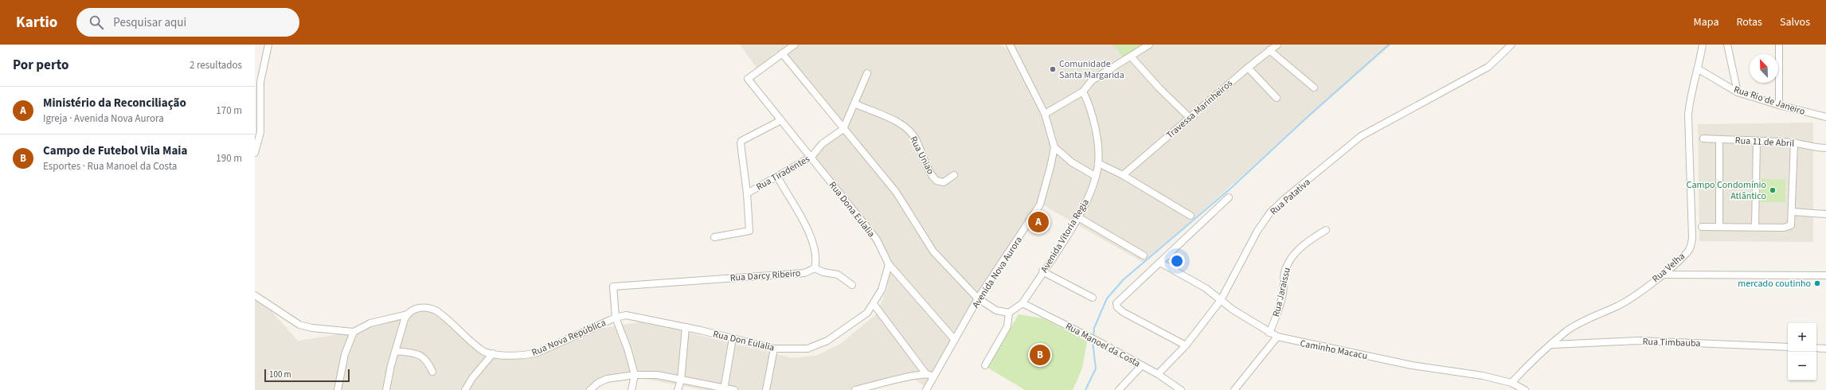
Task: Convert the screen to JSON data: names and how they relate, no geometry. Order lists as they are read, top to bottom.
{
  "streets": {
    "street": [
      "Rua Rio de Janeiro",
      "Travessa Marinheiros",
      "Rua 11 de Abril",
      "Rua Uniao",
      "Rua Tiradentes",
      "Rua Patativa",
      "Rua Dona Eulalia",
      "Avenida Vitoria Regia",
      "Rua Velha",
      "Avenida Nova Aurora",
      "Rua Darcy Ribeiro",
      "Rua Jaraissu",
      "Rua Nova República",
      "Rua Don Eulalia",
      "Rua Timbauba",
      "Rua Manoel da Costa",
      "Caminho Macacu"
    ]
  },
  "crossings": [
    ["Rua Rio de Janeiro", "Rua Velha"],
    ["Rua Tiradentes", "Rua Dona Eulalia"],
    ["Rua Tiradentes", "Rua Darcy Ribeiro"],
    ["Rua Patativa", "Rua Manoel da Costa"],
    ["Rua Patativa", "Caminho Macacu"],
    ["Rua Dona Eulalia", "Avenida Nova Aurora"],
    ["Rua Dona Eulalia", "Rua Don Eulalia"],
    ["Avenida Vitoria Regia", "Rua Manoel da Costa"],
    ["Rua Velha", "Rua Timbauba"],
    ["Rua Velha", "Caminho Macacu"],
    ["Rua Darcy Ribeiro", "Rua Nova República"],
    ["Rua Darcy Ribeiro", "Rua Don Eulalia"],
    ["Rua Jaraissu", "Caminho Macacu"],
    ["Rua Nova República", "Rua Don Eulalia"]
  ],
  "places": ["Comunidade Santa Margarida", "Campo Condomínio Atlântico", "mercado coutinho"],
  "scale_bar": "100 m",
  "north": "top left",
  "page": {
    "header": "Kartio",
    "search": "Pesquisar aqui",
    "nav": ["Mapa", "Rotas", "Salvos"],
    "heading": ["Por perto", "2 resultados"],
    "list": [
      {
        "mark": "A",
        "name": "Ministério da Reconciliação",
        "note": "Igreja · Avenida Nova Aurora",
        "value": "170 m"
      },
      {
        "mark": "B",
        "name": "Campo de Futebol Vila Maia",
        "note": "Esportes · Rua Manoel da Costa",
        "value": "190 m"
      }
    ],
    "pins": ["A", "B"],
    "map_buttons": ["+", "−"],
    "scale": "100 m"
  }
}
